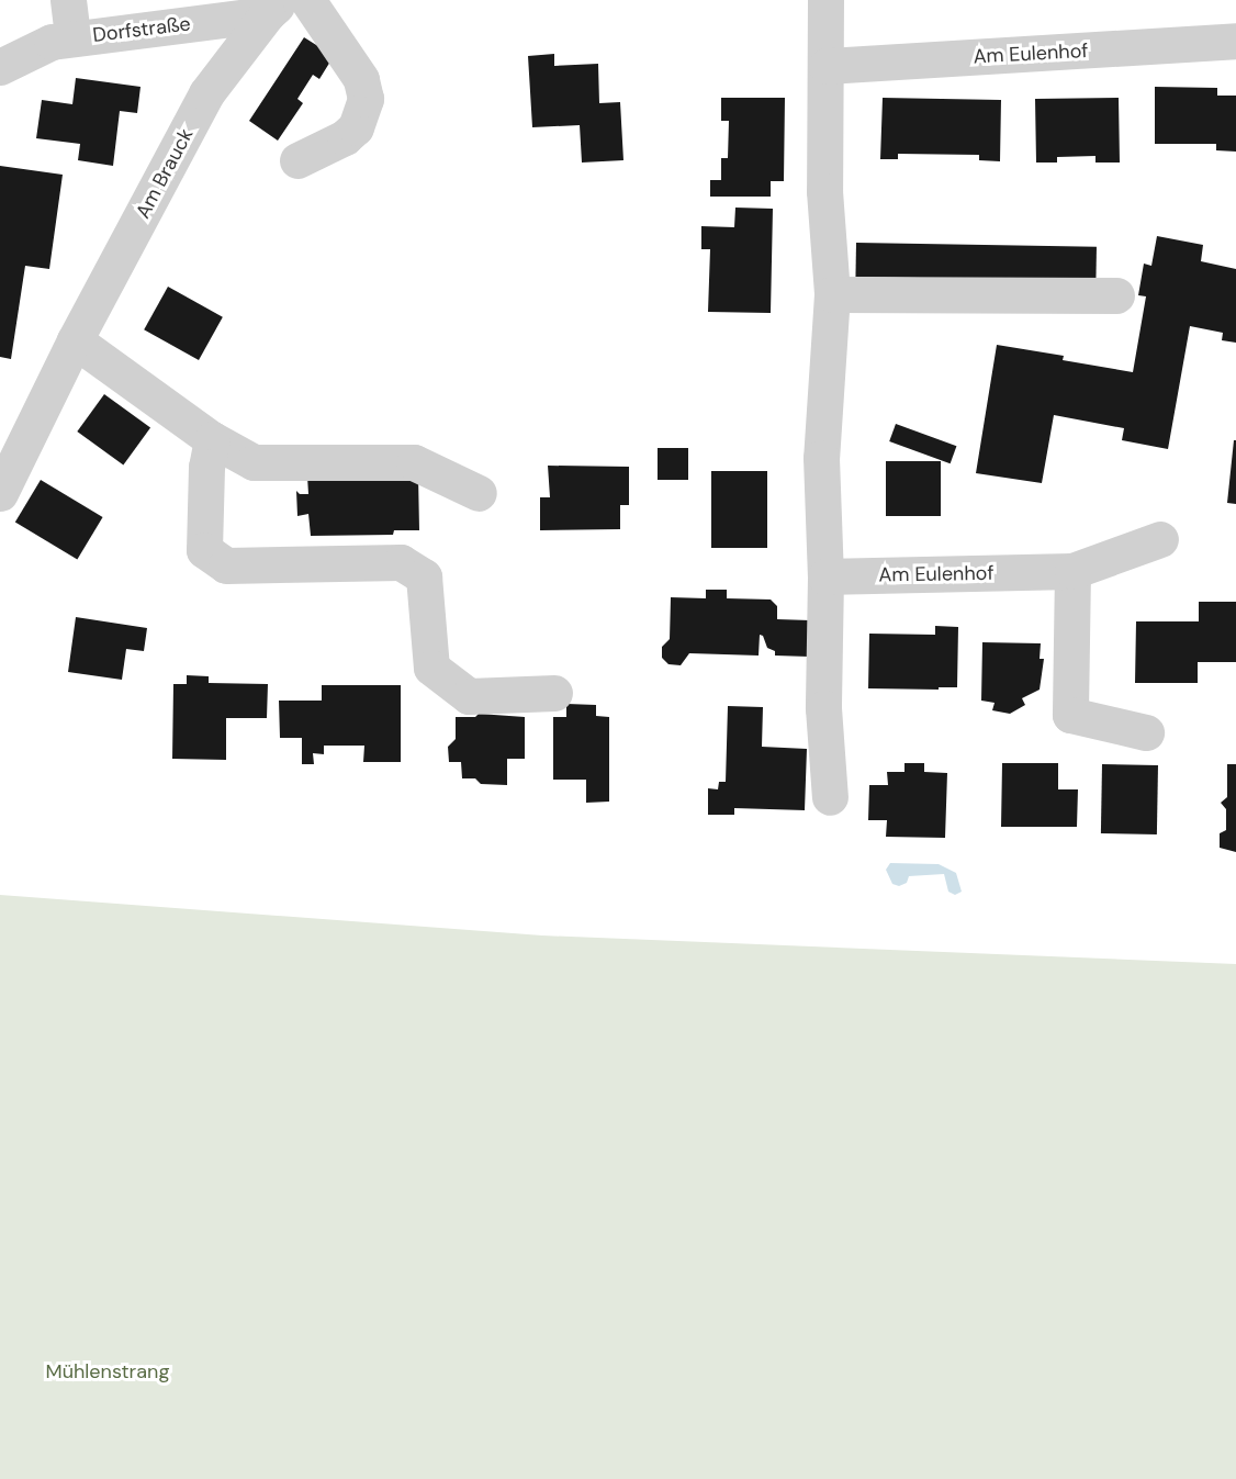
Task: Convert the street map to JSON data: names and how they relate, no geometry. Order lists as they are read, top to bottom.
{
  "streets": {
    "street": ["Dorfstraße", "Am Eulenhof", "Am Brauck"]
  },
  "crossings": [
    ["Dorfstraße", "Am Brauck"]
  ],
  "parks": ["Mühlenstrang"]
}
